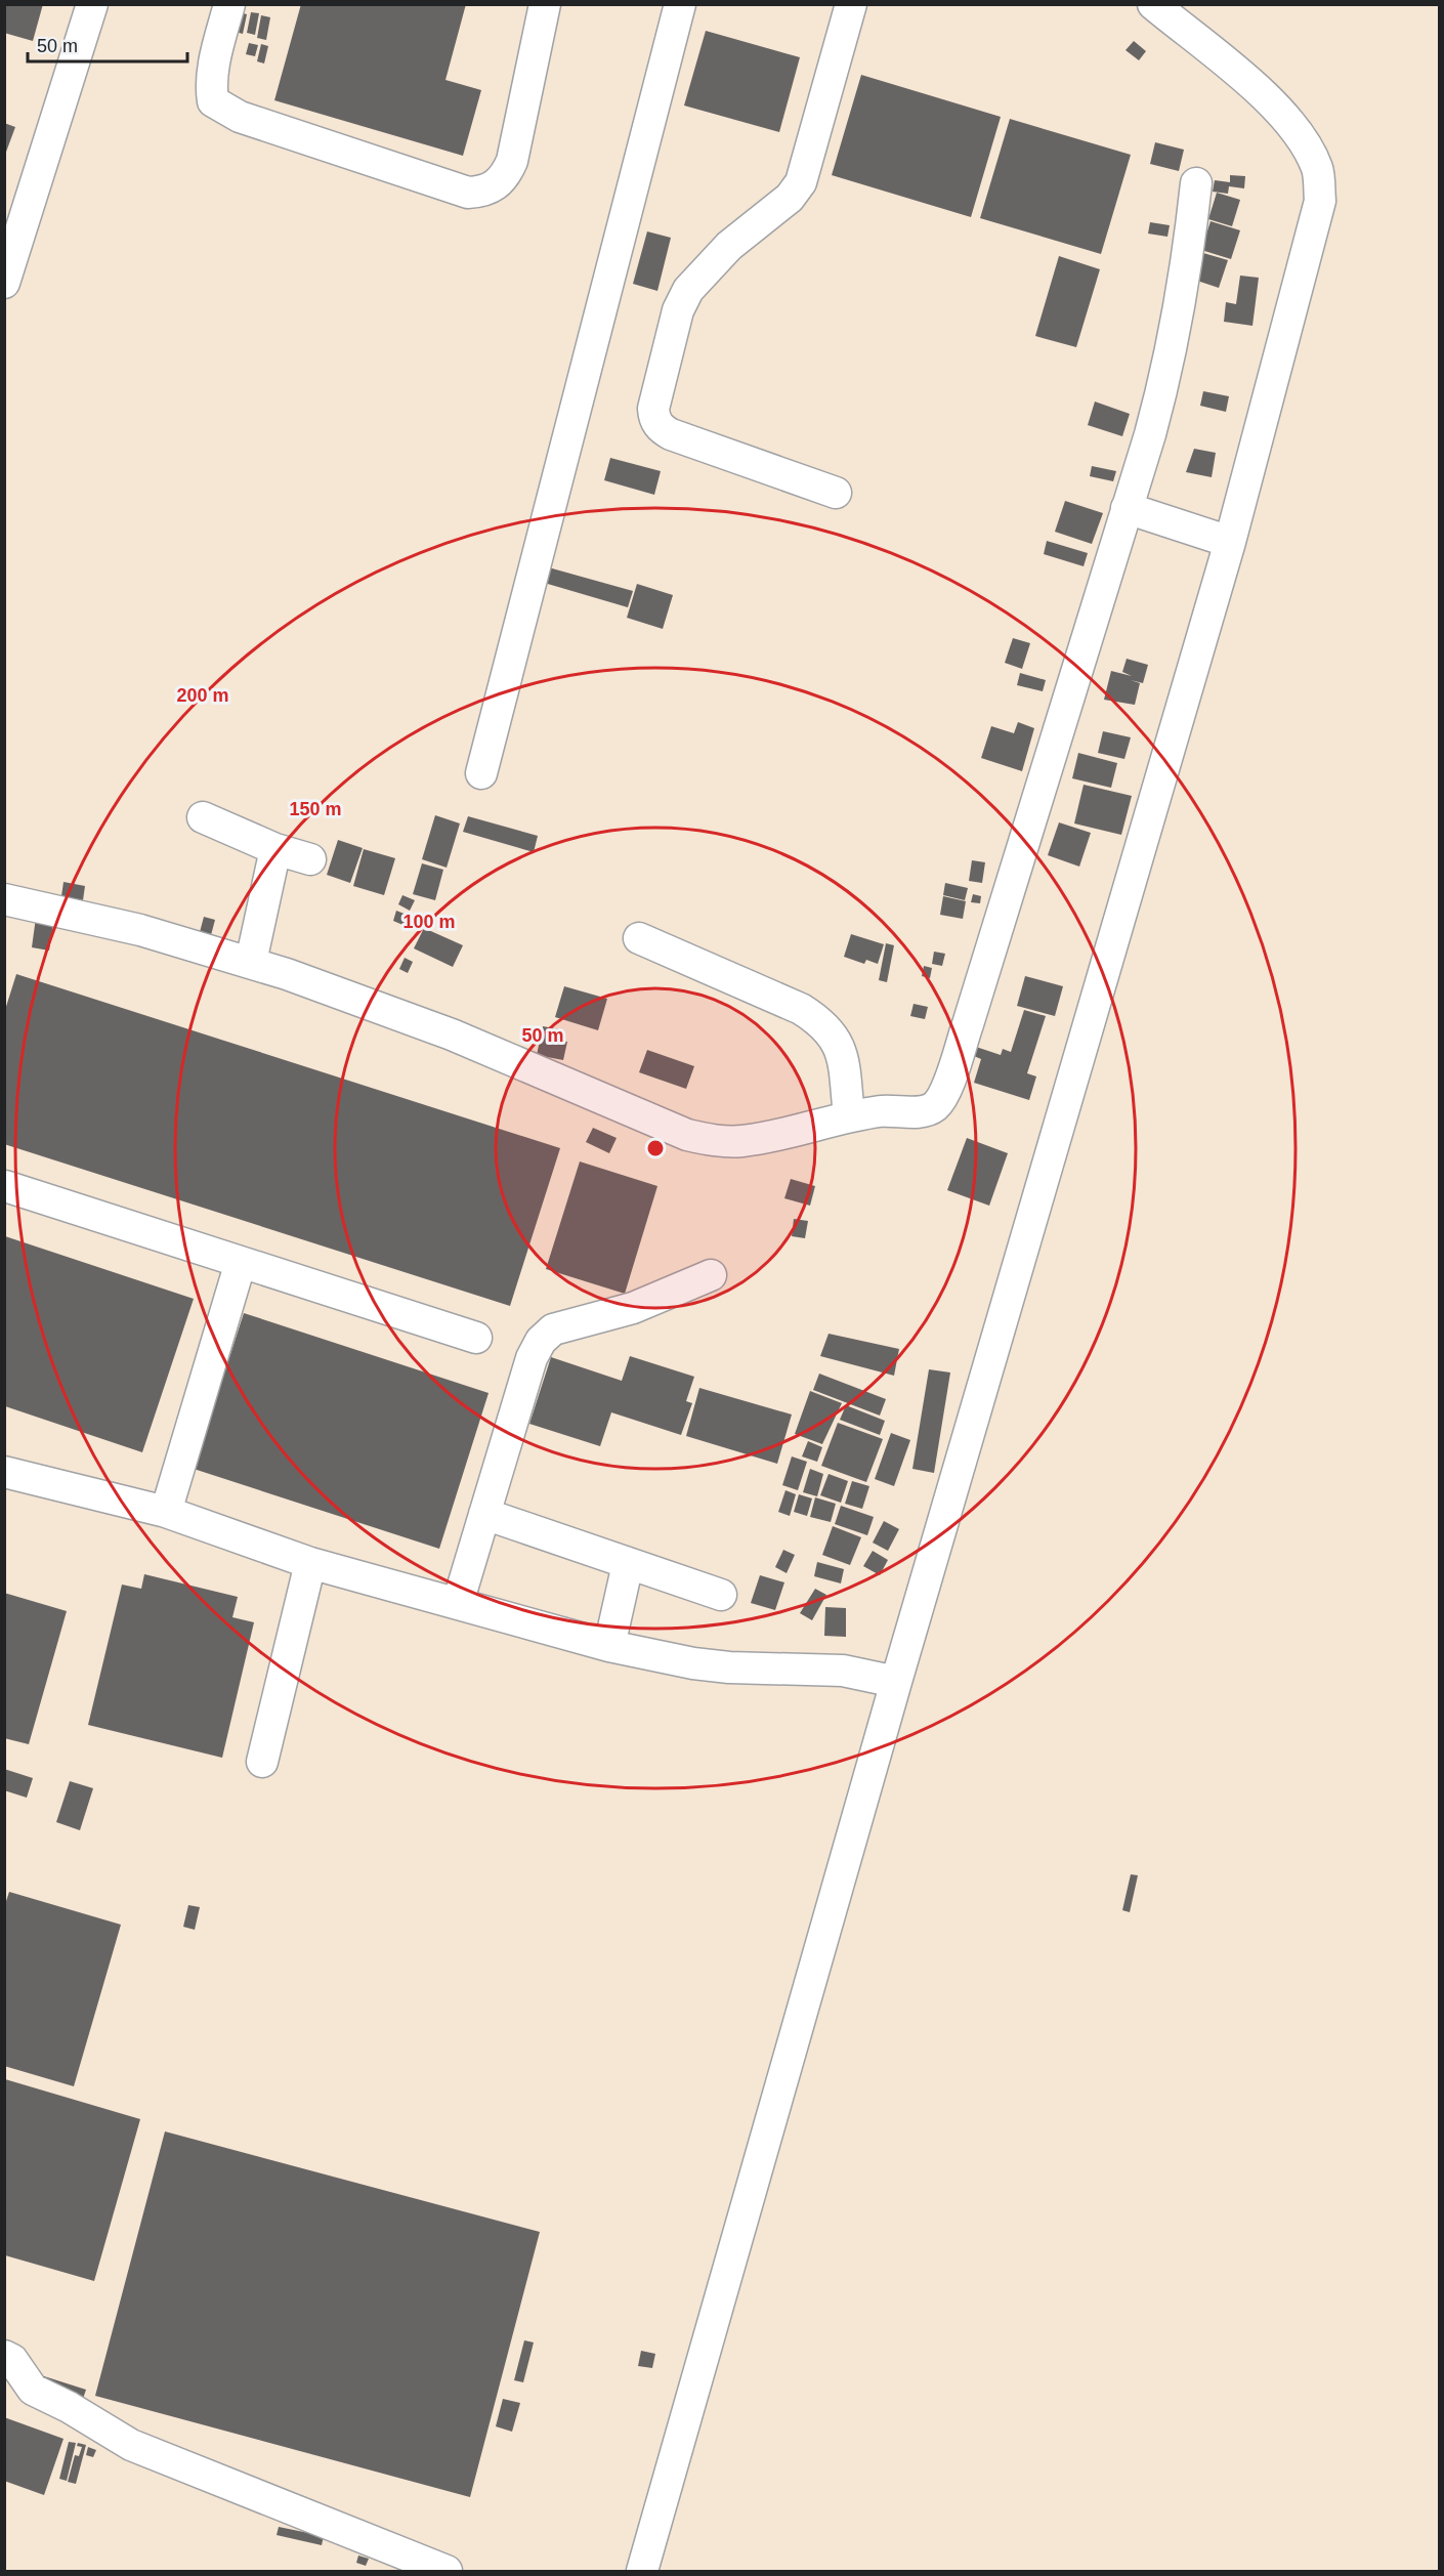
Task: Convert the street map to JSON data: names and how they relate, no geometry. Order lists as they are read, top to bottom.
{
  "scale_bar": "50 m",
  "rings": [
    "200 m",
    "150 m",
    "100 m",
    "50 m"
  ]
}
